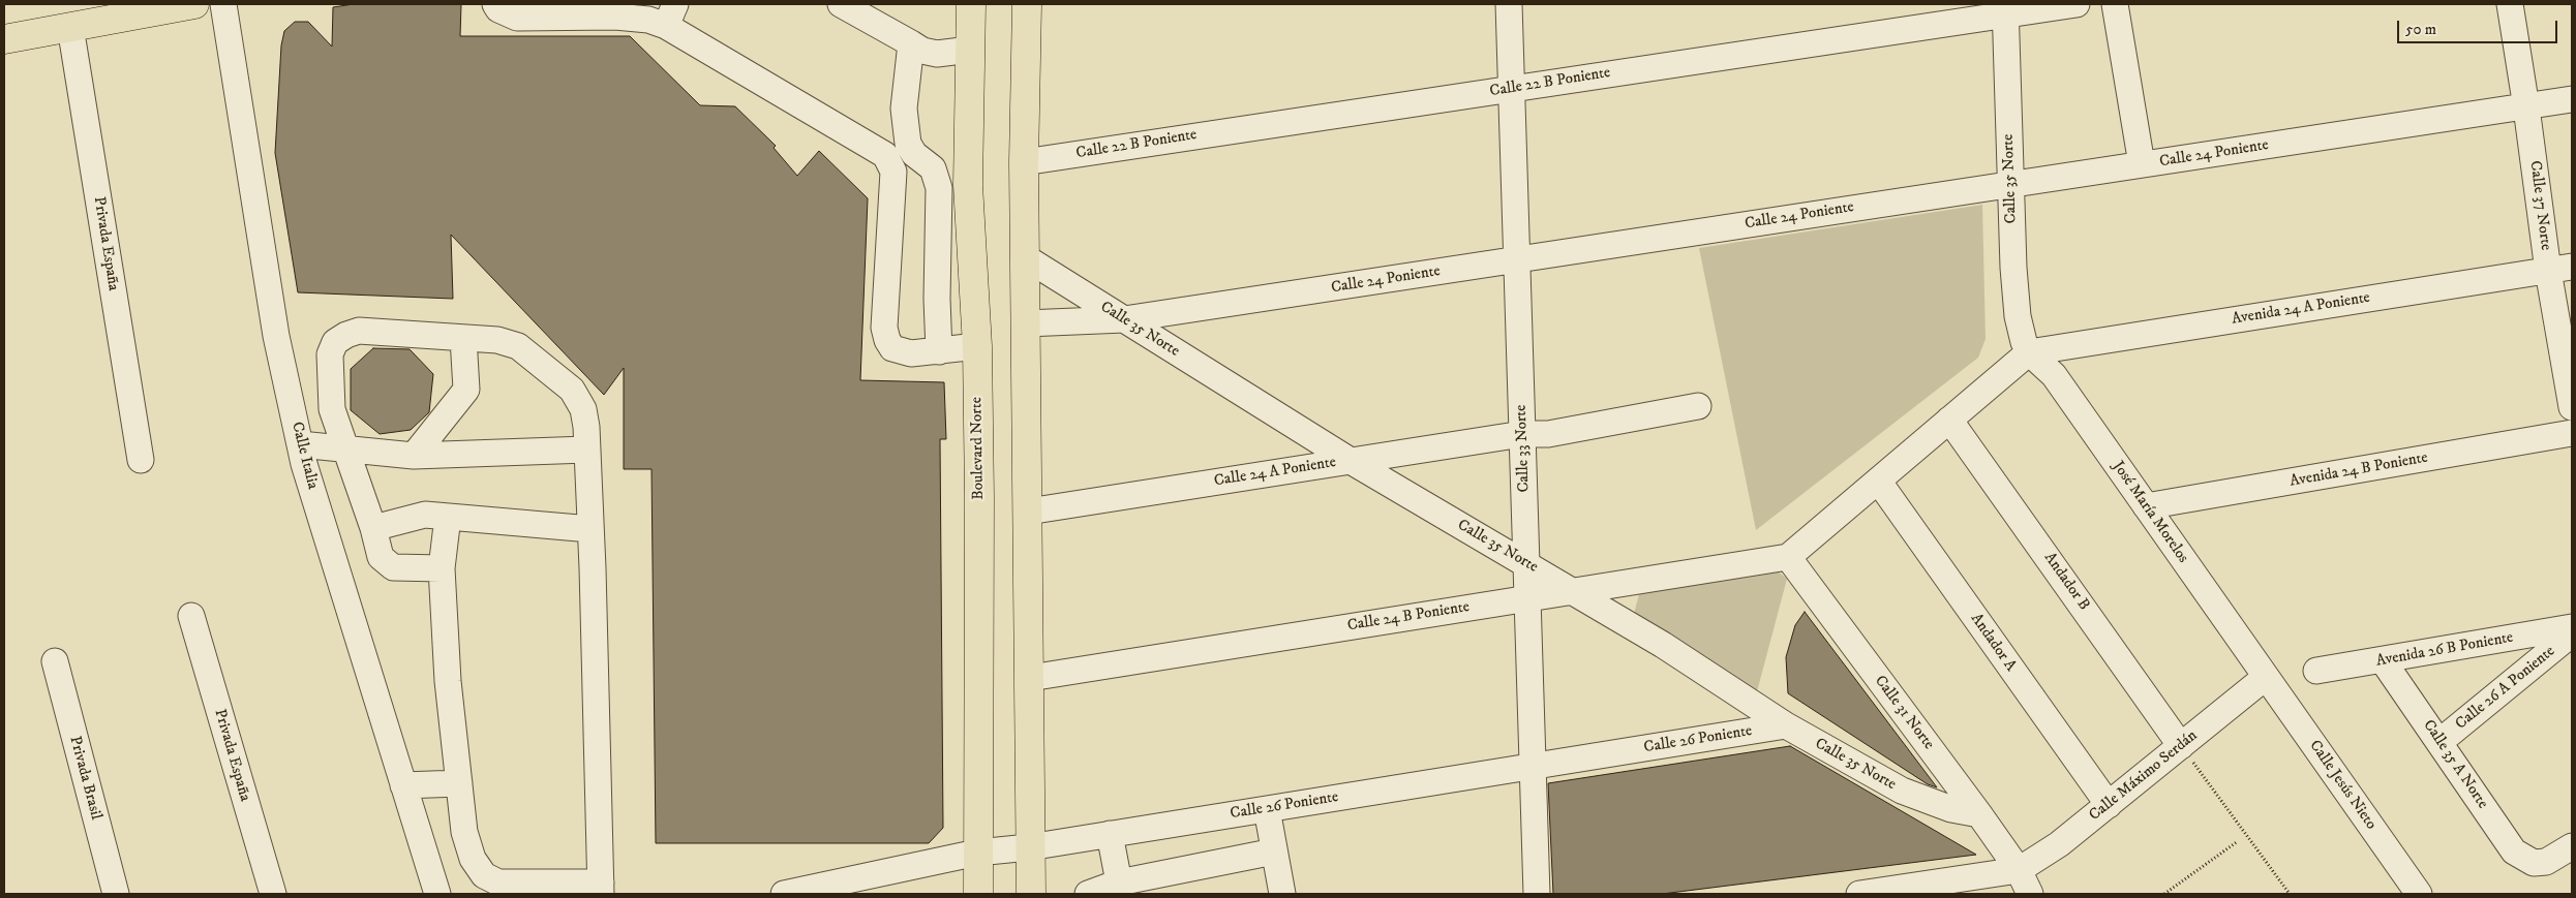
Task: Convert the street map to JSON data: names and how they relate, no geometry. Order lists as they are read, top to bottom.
{
  "streets": {
    "main road": ["Boulevard Norte"],
    "street": [
      "Calle 22 B Poniente",
      "Calle 24 Poniente",
      "Calle 35 Norte",
      "Calle 37 Norte",
      "Privada España",
      "Avenida 24 A Poniente",
      "Calle 33 Norte",
      "Calle Italia",
      "Avenida 24 B Poniente",
      "Calle 24 A Poniente",
      "José María Morelos",
      "Andador B",
      "Calle 24 B Poniente",
      "Andador A",
      "Avenida 26 B Poniente",
      "Calle 26 A Poniente",
      "Calle 31 Norte",
      "Calle 26 Poniente",
      "Calle 35 A Norte",
      "Calle Máximo Serdán",
      "Privada Brasil",
      "Calle Jesús Nieto"
    ]
  },
  "crossings": [
    ["Calle 22 B Poniente", "Calle 35 Norte"],
    ["Calle 22 B Poniente", "Calle 33 Norte"],
    ["Calle 24 Poniente", "Calle 35 Norte"],
    ["Calle 24 Poniente", "Calle 37 Norte"],
    ["Calle 24 Poniente", "Calle 33 Norte"],
    ["Calle 35 Norte", "Avenida 24 A Poniente"],
    ["Calle 35 Norte", "Calle 33 Norte"],
    ["Calle 35 Norte", "Calle 24 A Poniente"],
    ["Calle 35 Norte", "José María Morelos"],
    ["Calle 35 Norte", "Calle 24 B Poniente"],
    ["Calle 35 Norte", "Calle 31 Norte"],
    ["Calle 35 Norte", "Calle 26 Poniente"],
    ["Calle 37 Norte", "Avenida 24 A Poniente"],
    ["Avenida 24 A Poniente", "José María Morelos"],
    ["Boulevard Norte", "Calle 26 Poniente"],
    ["Calle 33 Norte", "Calle 24 A Poniente"],
    ["Calle 33 Norte", "Calle 24 B Poniente"],
    ["Calle 33 Norte", "Calle 26 Poniente"],
    ["Avenida 24 B Poniente", "José María Morelos"],
    ["José María Morelos", "Calle Máximo Serdán"],
    ["José María Morelos", "Calle Jesús Nieto"],
    ["Andador B", "Calle Máximo Serdán"],
    ["Calle 24 B Poniente", "Calle 31 Norte"],
    ["Andador A", "Calle Máximo Serdán"],
    ["Avenida 26 B Poniente", "Calle 35 A Norte"],
    ["Calle 26 A Poniente", "Calle 35 A Norte"],
    ["Calle 31 Norte", "Calle Máximo Serdán"],
    ["Calle Máximo Serdán", "Calle Jesús Nieto"]
  ],
  "scale_bar": "50 m"
}
